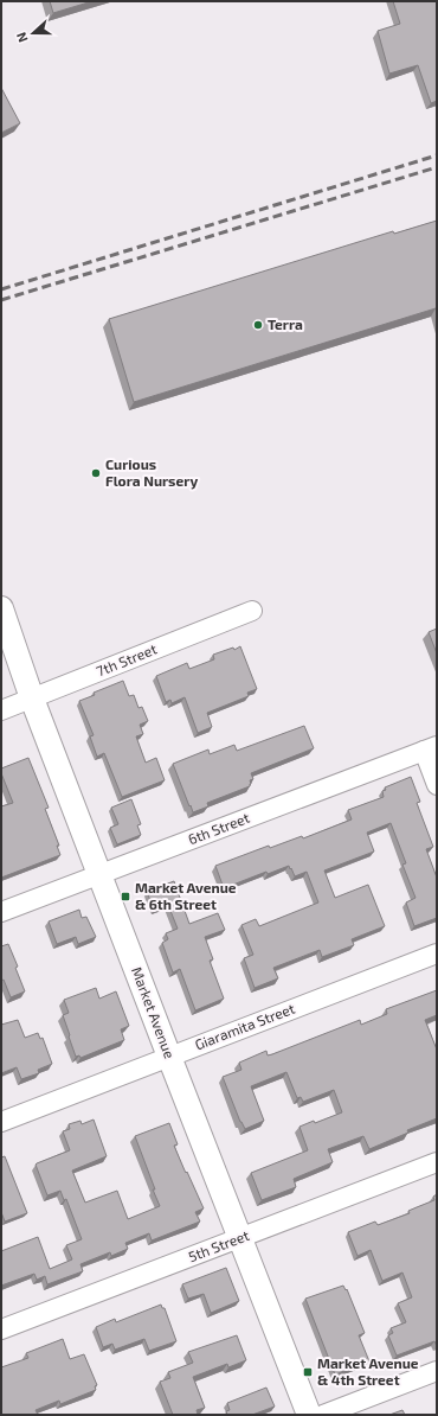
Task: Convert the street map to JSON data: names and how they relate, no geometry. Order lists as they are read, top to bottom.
{
  "streets": {
    "street": [
      "7th Street",
      "6th Street",
      "Market Avenue",
      "Giaramita Street",
      "5th Street"
    ]
  },
  "crossings": [
    ["7th Street", "Market Avenue"],
    ["6th Street", "Market Avenue"],
    ["Market Avenue", "Giaramita Street"],
    ["Market Avenue", "5th Street"]
  ],
  "places": {
    "other": ["Terra", "Curious Flora Nursery"],
    "transit": ["Market Avenue & 6th Street", "Market Avenue & 4th Street"]
  },
  "north": "left"
}
